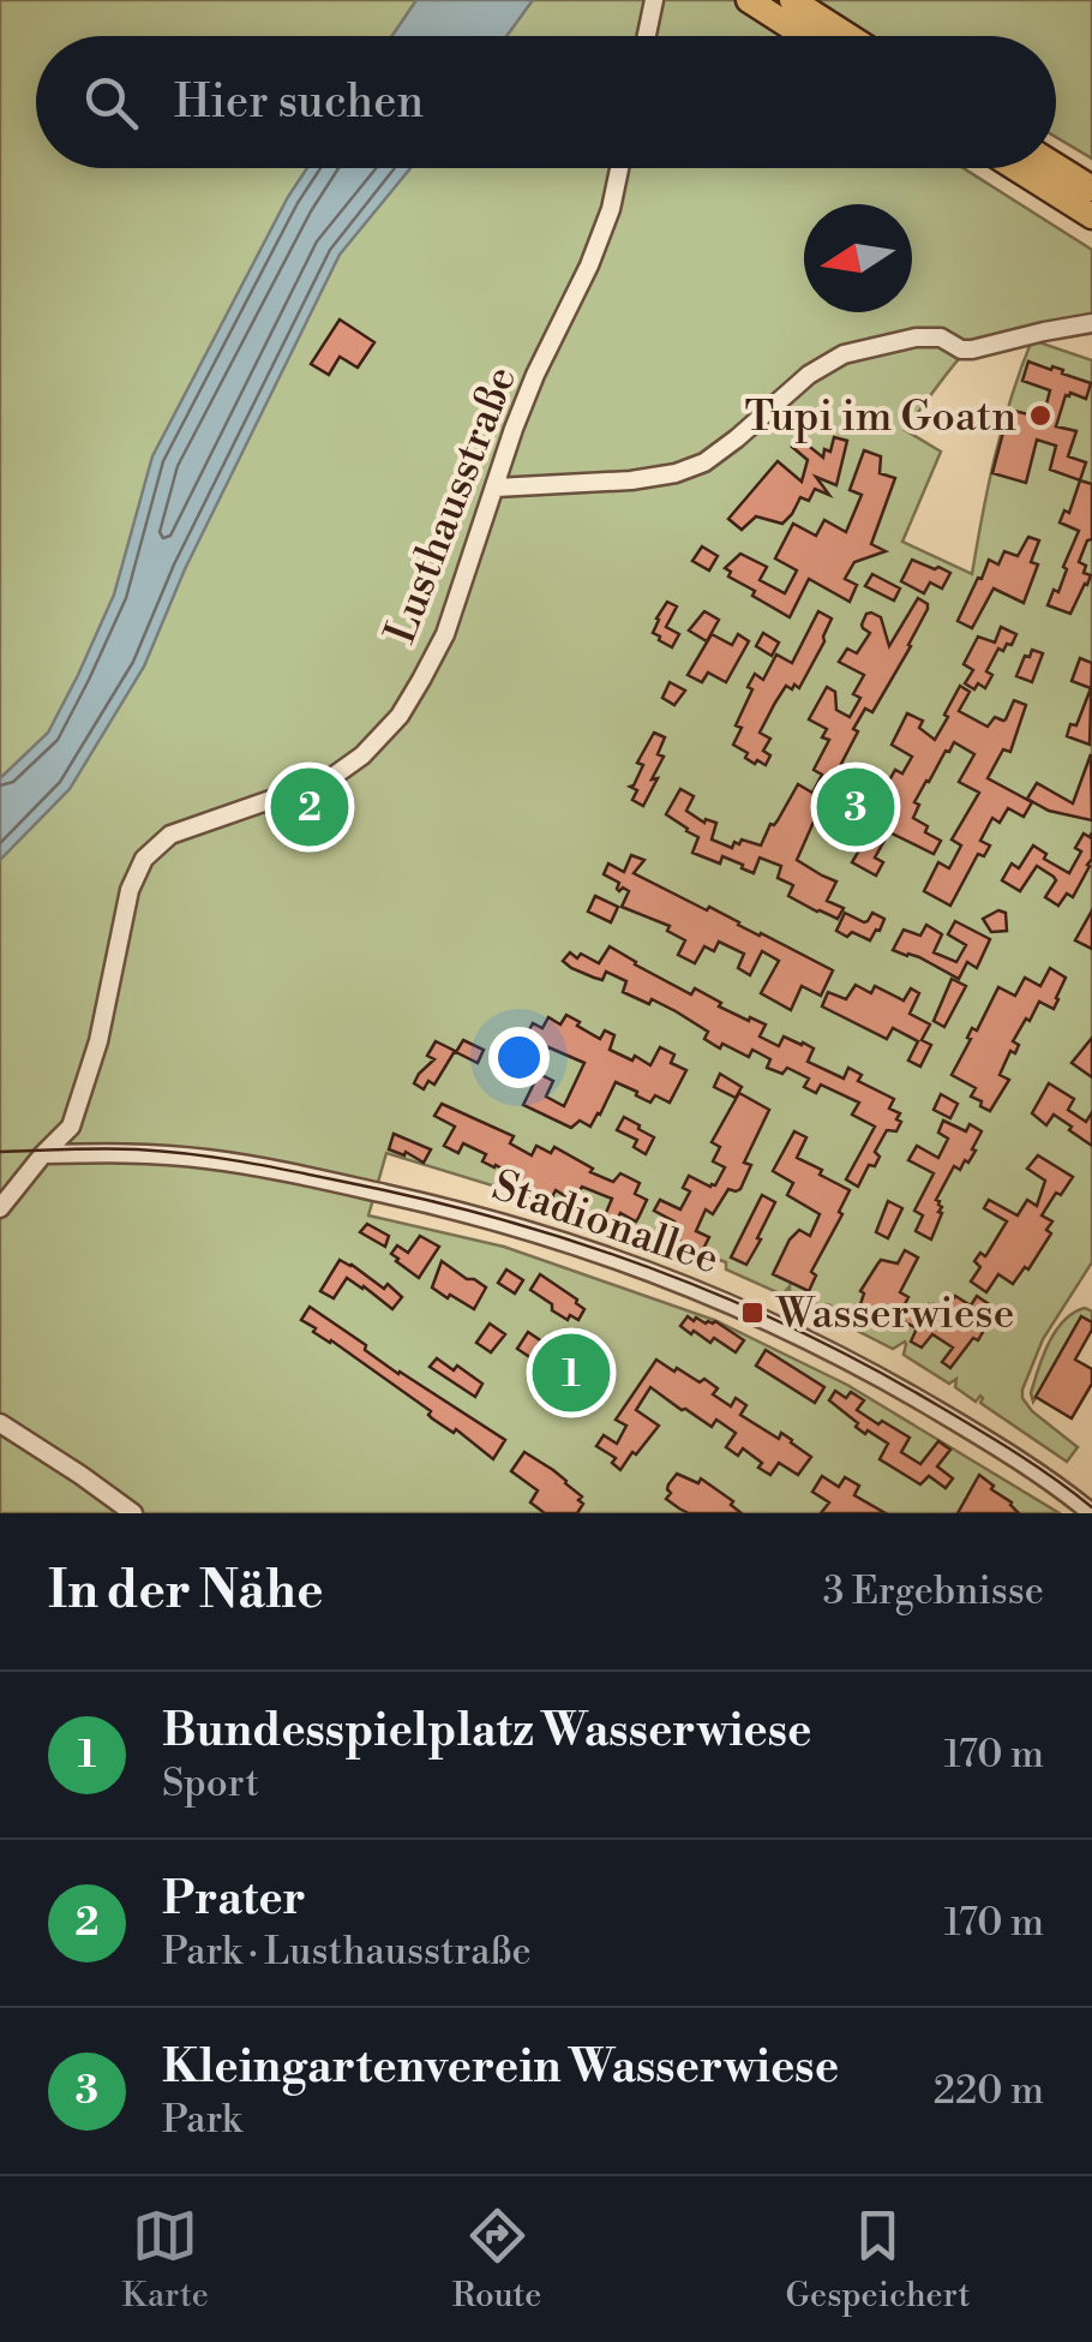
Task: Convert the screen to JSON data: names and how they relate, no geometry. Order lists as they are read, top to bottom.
{
  "streets": {
    "street": ["Lusthausstraße", "Stadionallee"]
  },
  "crossings": [
    ["Lusthausstraße", "Stadionallee"]
  ],
  "places": {
    "other": ["Tupi im Goatn"],
    "transit": ["Wasserwiese"]
  },
  "north": "left",
  "page": {
    "search": "Hier suchen",
    "pins": ["2", "3", "1"],
    "heading": ["In der Nähe", "3 Ergebnisse"],
    "list": [
      {
        "mark": "1",
        "name": "Bundesspielplatz Wasserwiese",
        "note": "Sport",
        "value": "170 m"
      },
      {
        "mark": "2",
        "name": "Prater",
        "note": "Park · Lusthausstraße",
        "value": "170 m"
      },
      {
        "mark": "3",
        "name": "Kleingartenverein Wasserwiese",
        "note": "Park",
        "value": "220 m"
      }
    ],
    "nav": ["Karte", "Route", "Gespeichert"]
  }
}
